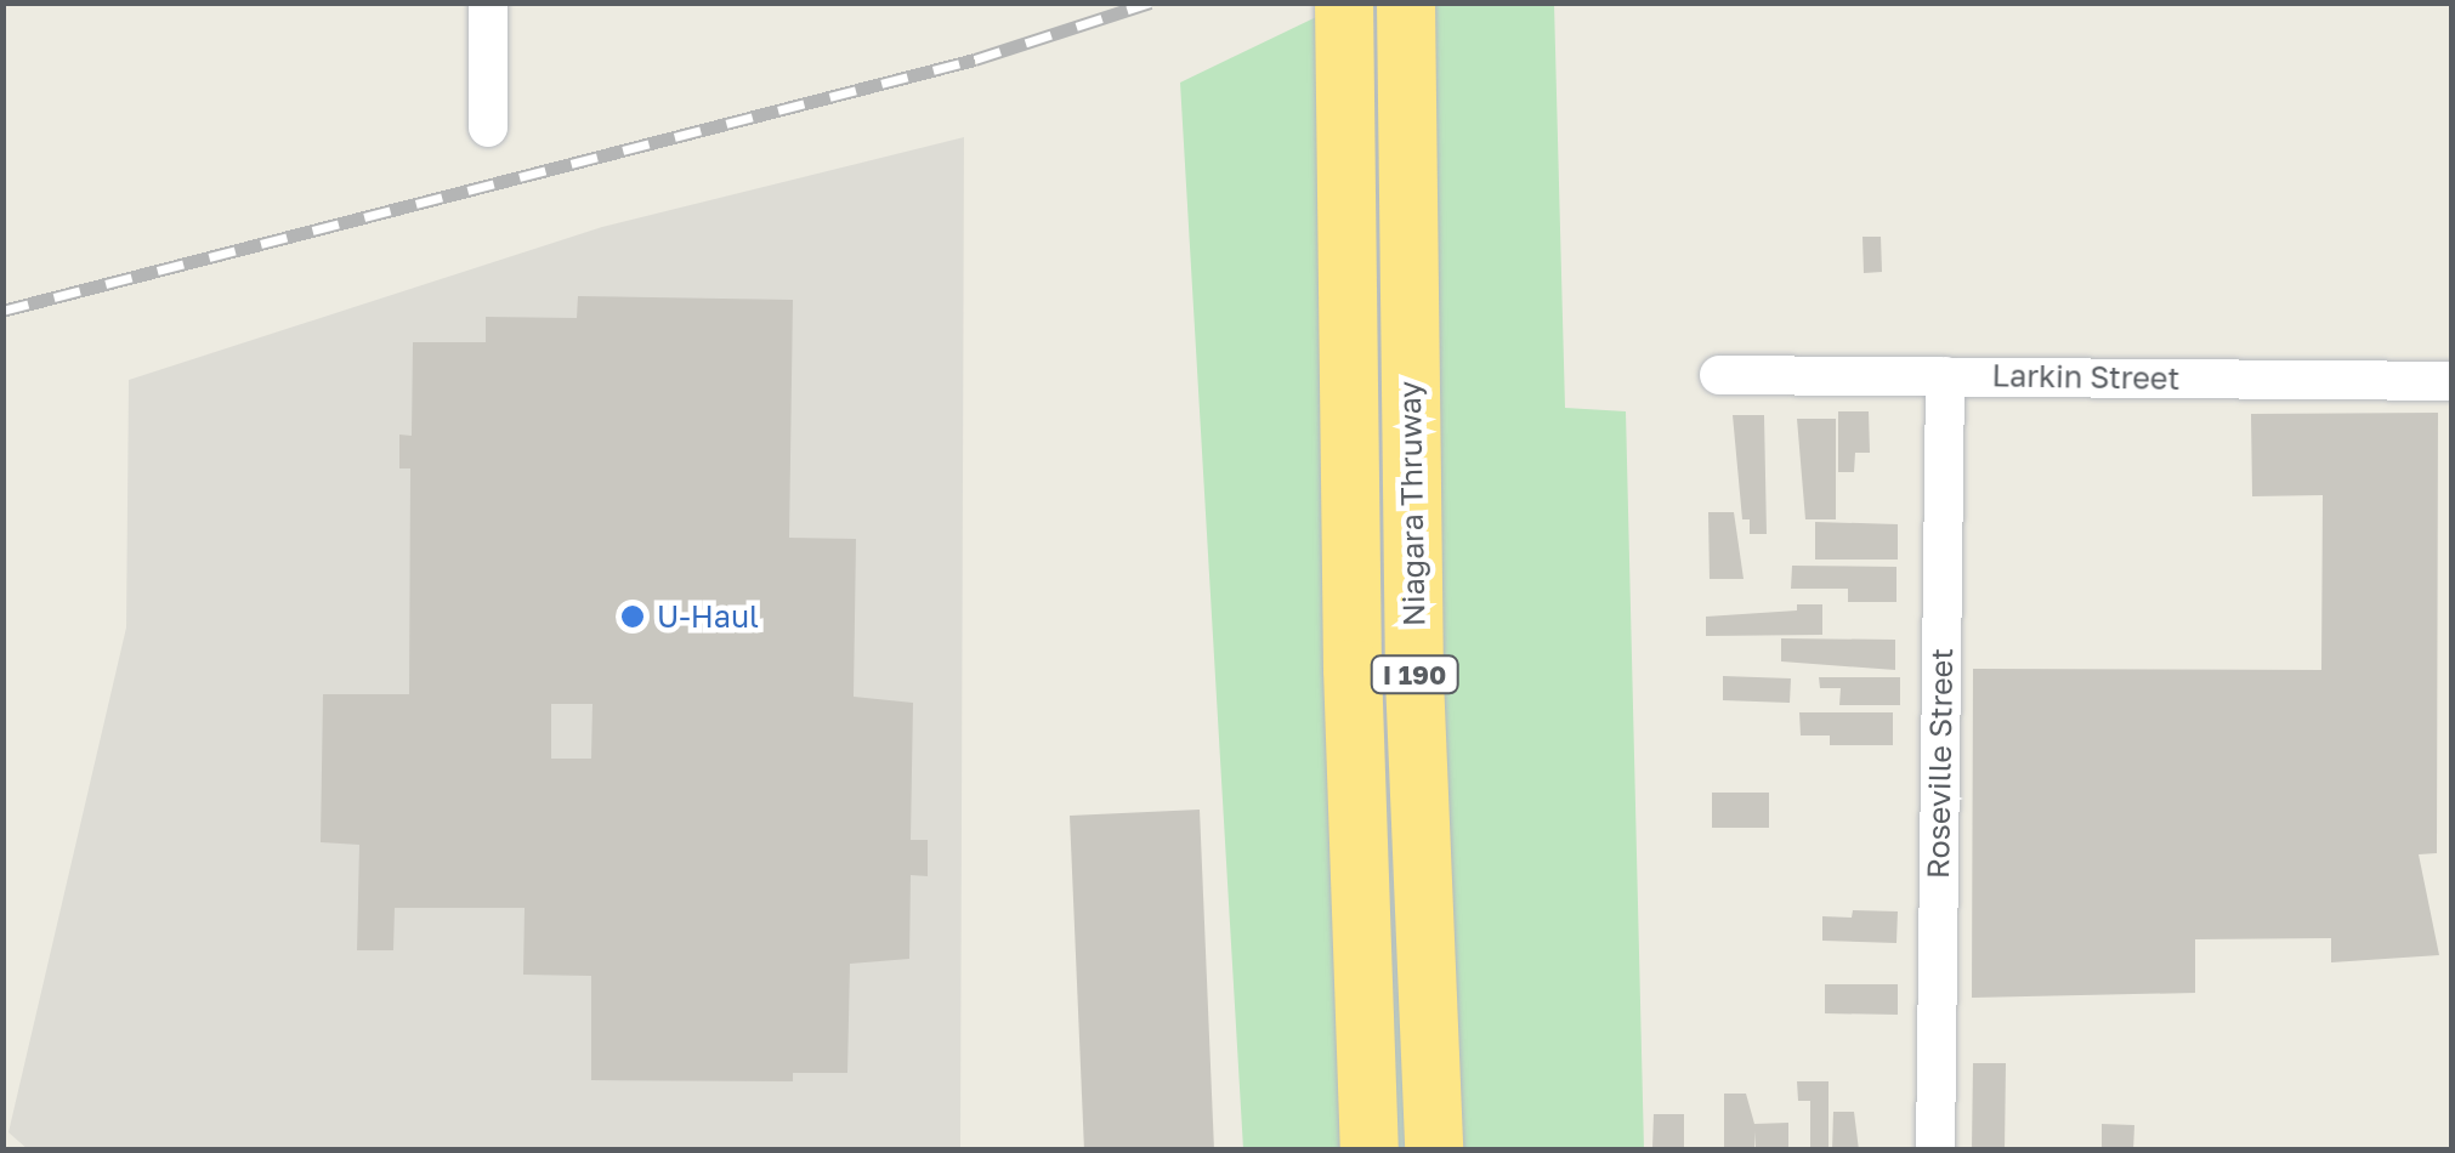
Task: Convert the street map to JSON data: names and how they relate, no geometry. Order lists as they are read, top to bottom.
{
  "streets": {
    "highway": ["Niagara Thruway", "I 190"],
    "street": ["Larkin Street", "Roseville Street"]
  },
  "crossings": [
    ["Larkin Street", "Roseville Street"]
  ],
  "places": ["U-Haul"]
}
